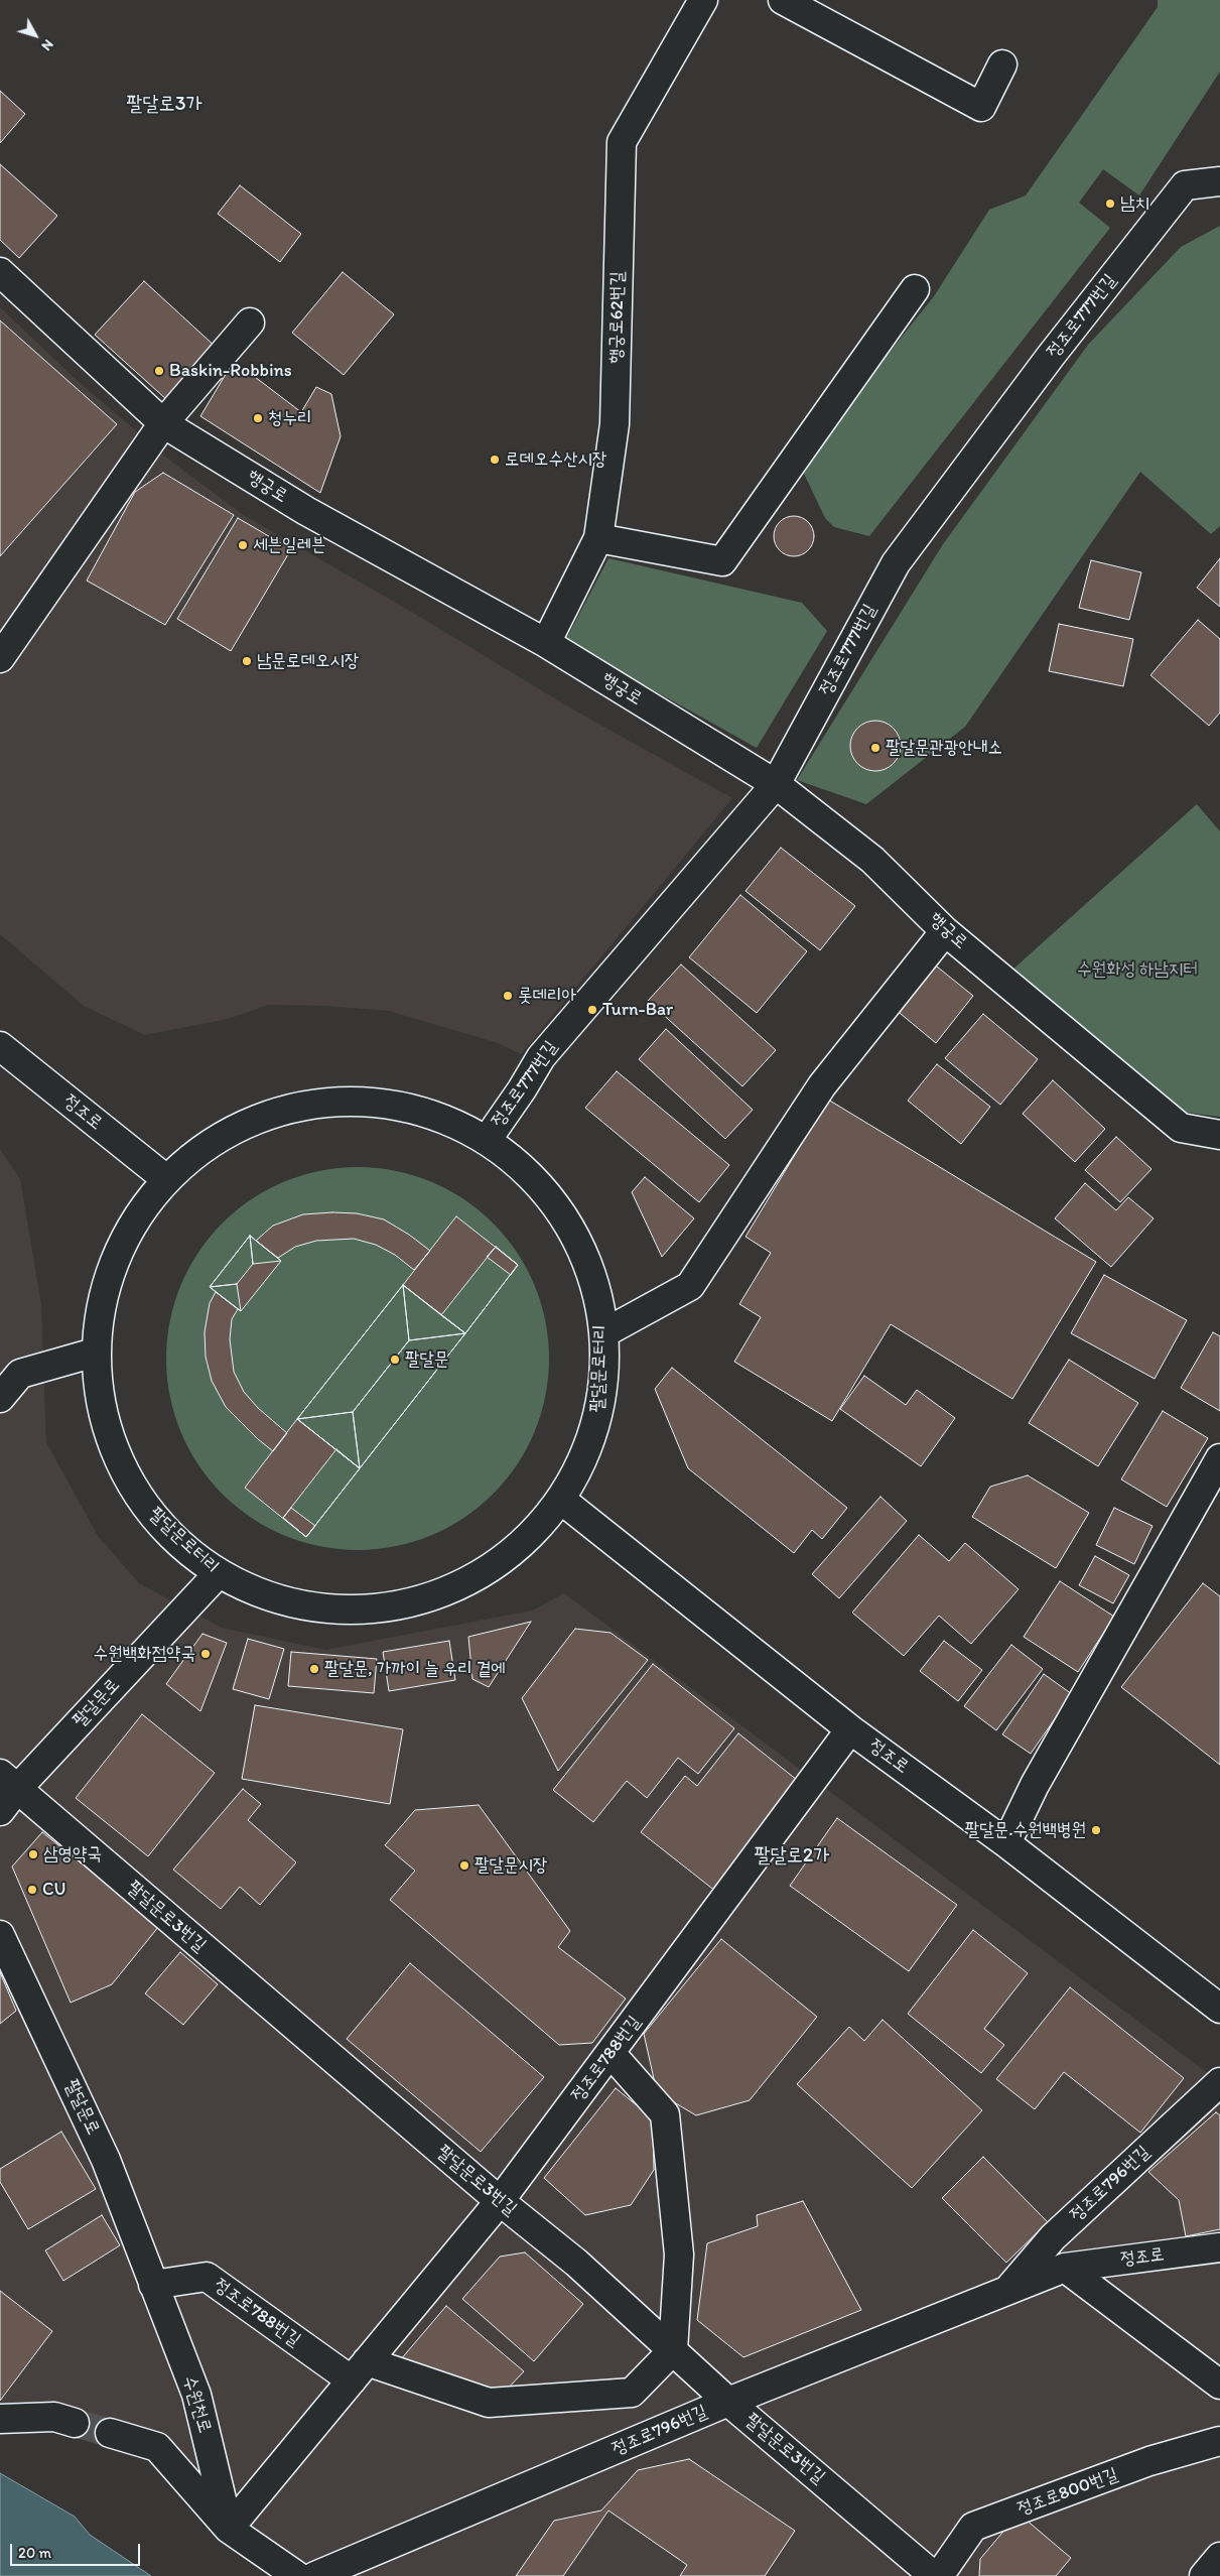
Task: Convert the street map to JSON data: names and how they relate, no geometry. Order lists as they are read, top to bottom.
{
  "streets": {
    "street": [
      "정조로777번길",
      "행궁로62번길",
      "행궁로",
      "정조로",
      "팔달문로터리",
      "팔달문로",
      "팔달문로3번길",
      "정조로788번길",
      "정조로796번길",
      "수원천로",
      "정조로800번길"
    ]
  },
  "crossings": [
    ["정조로777번길", "행궁로"],
    ["정조로777번길", "팔달문로터리"],
    ["행궁로62번길", "행궁로"],
    ["정조로", "팔달문로터리"],
    ["정조로", "정조로788번길"],
    ["정조로", "정조로796번길"],
    ["팔달문로터리", "팔달문로"],
    ["팔달문로", "팔달문로3번길"],
    ["팔달문로", "정조로788번길"],
    ["팔달문로", "수원천로"],
    ["팔달문로3번길", "정조로788번길"],
    ["팔달문로3번길", "정조로796번길"],
    ["정조로788번길", "수원천로"]
  ],
  "districts": ["팔달로3가", "팔달로2가"],
  "parks": ["수원화성 하남지터"],
  "places": [
    "남치",
    "Baskin-Robbins",
    "청누리",
    "로데오수산시장",
    "세븐일레븐",
    "남문로데오시장",
    "팔달문관광안내소",
    "롯데리아",
    "Turn-Bar",
    "팔달문",
    "수원백화점약국",
    "팔달문, 가까이 늘 우리 곁에",
    "팔달문.수원백병원",
    "삼영약국",
    "팔달문시장",
    "CU"
  ],
  "scale_bar": "20 m",
  "north": "bottom right"
}
